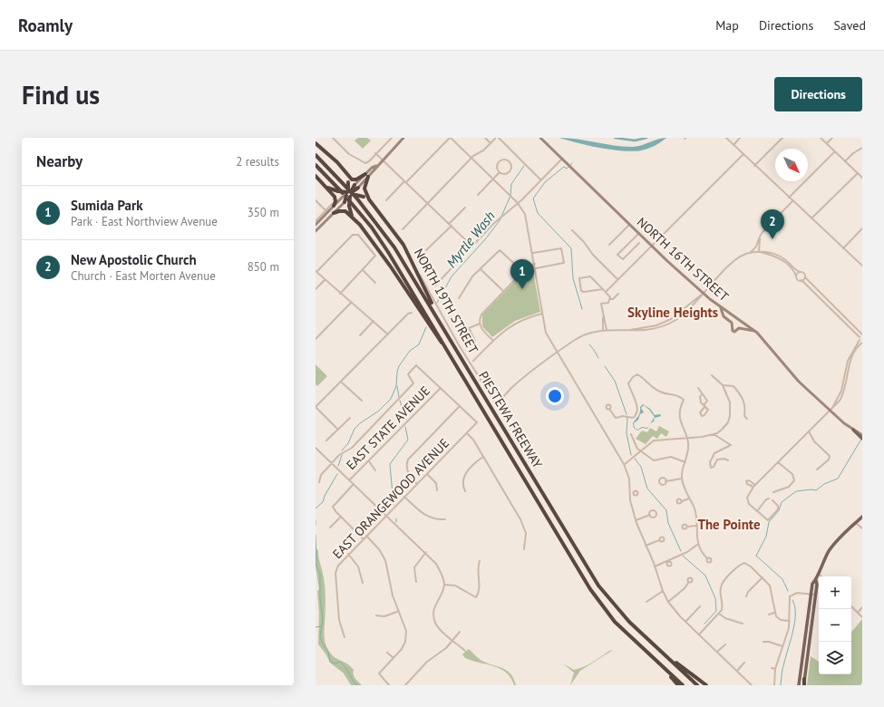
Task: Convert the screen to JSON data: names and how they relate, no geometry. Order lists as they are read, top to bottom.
{
  "streets": {
    "highway": ["PIESTEWA FREEWAY"],
    "main road": ["NORTH 16TH STREET"],
    "street": ["NORTH 19TH STREET", "EAST STATE AVENUE", "EAST ORANGEWOOD AVENUE"]
  },
  "districts": ["Skyline Heights", "The Pointe"],
  "water": ["Myrtle Wash"],
  "north": "bottom right",
  "page": {
    "header": "Roamly",
    "nav": ["Map", "Directions", "Saved"],
    "buttons": "Directions",
    "title": "Find us",
    "heading": ["Nearby", "2 results"],
    "list": [
      {
        "mark": "1",
        "name": "Sumida Park",
        "note": "Park · East Northview Avenue",
        "value": "350 m"
      },
      {
        "mark": "2",
        "name": "New Apostolic Church",
        "note": "Church · East Morten Avenue",
        "value": "850 m"
      }
    ],
    "pins": ["2", "1"],
    "map_buttons": ["+", "−"]
  }
}
